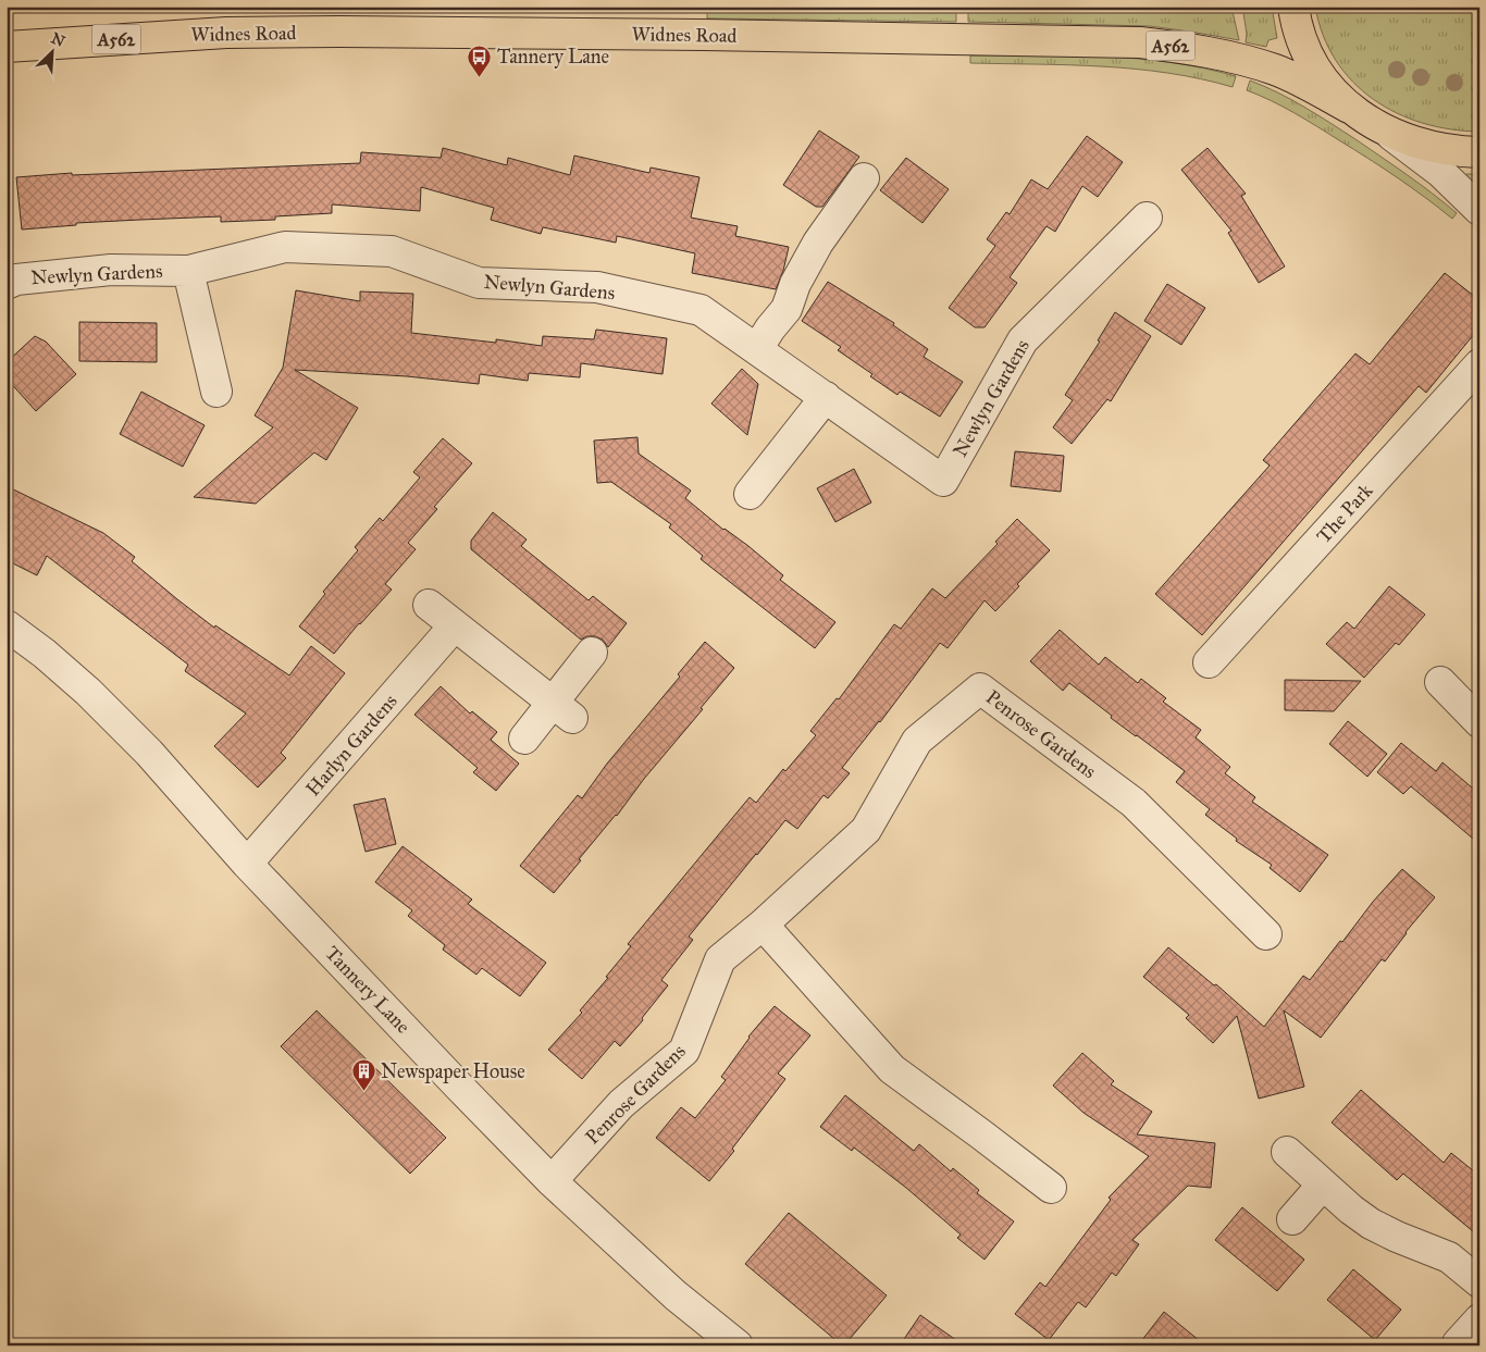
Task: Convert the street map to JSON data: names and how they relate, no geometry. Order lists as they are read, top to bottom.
{
  "streets": {
    "main road": ["Widnes Road", "A562"],
    "street": [
      "Newlyn Gardens",
      "The Park",
      "Penrose Gardens",
      "Harlyn Gardens",
      "Tannery Lane"
    ]
  },
  "crossings": [
    ["Widnes Road", "A562"],
    ["Penrose Gardens", "Tannery Lane"],
    ["Harlyn Gardens", "Tannery Lane"]
  ],
  "places": {
    "bus stop": ["Tannery Lane"],
    "building": ["Newspaper House"]
  },
  "north": "top right"
}
